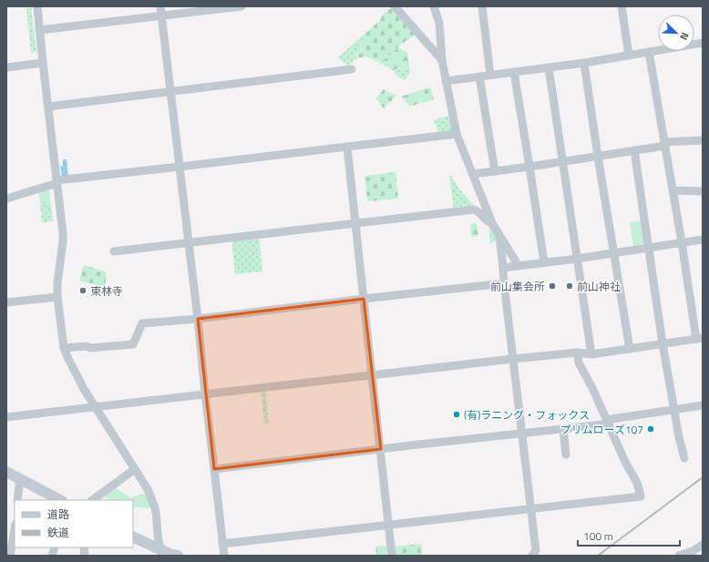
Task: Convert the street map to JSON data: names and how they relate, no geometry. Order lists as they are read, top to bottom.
{
  "places": [
    "前山集会所",
    "前山神社",
    "東林寺",
    "(有)ラニング・フォックス",
    "プリムローズ107"
  ],
  "legend": ["道路", "鉄道"],
  "scale_bar": "100 m",
  "north": "bottom right"
}
